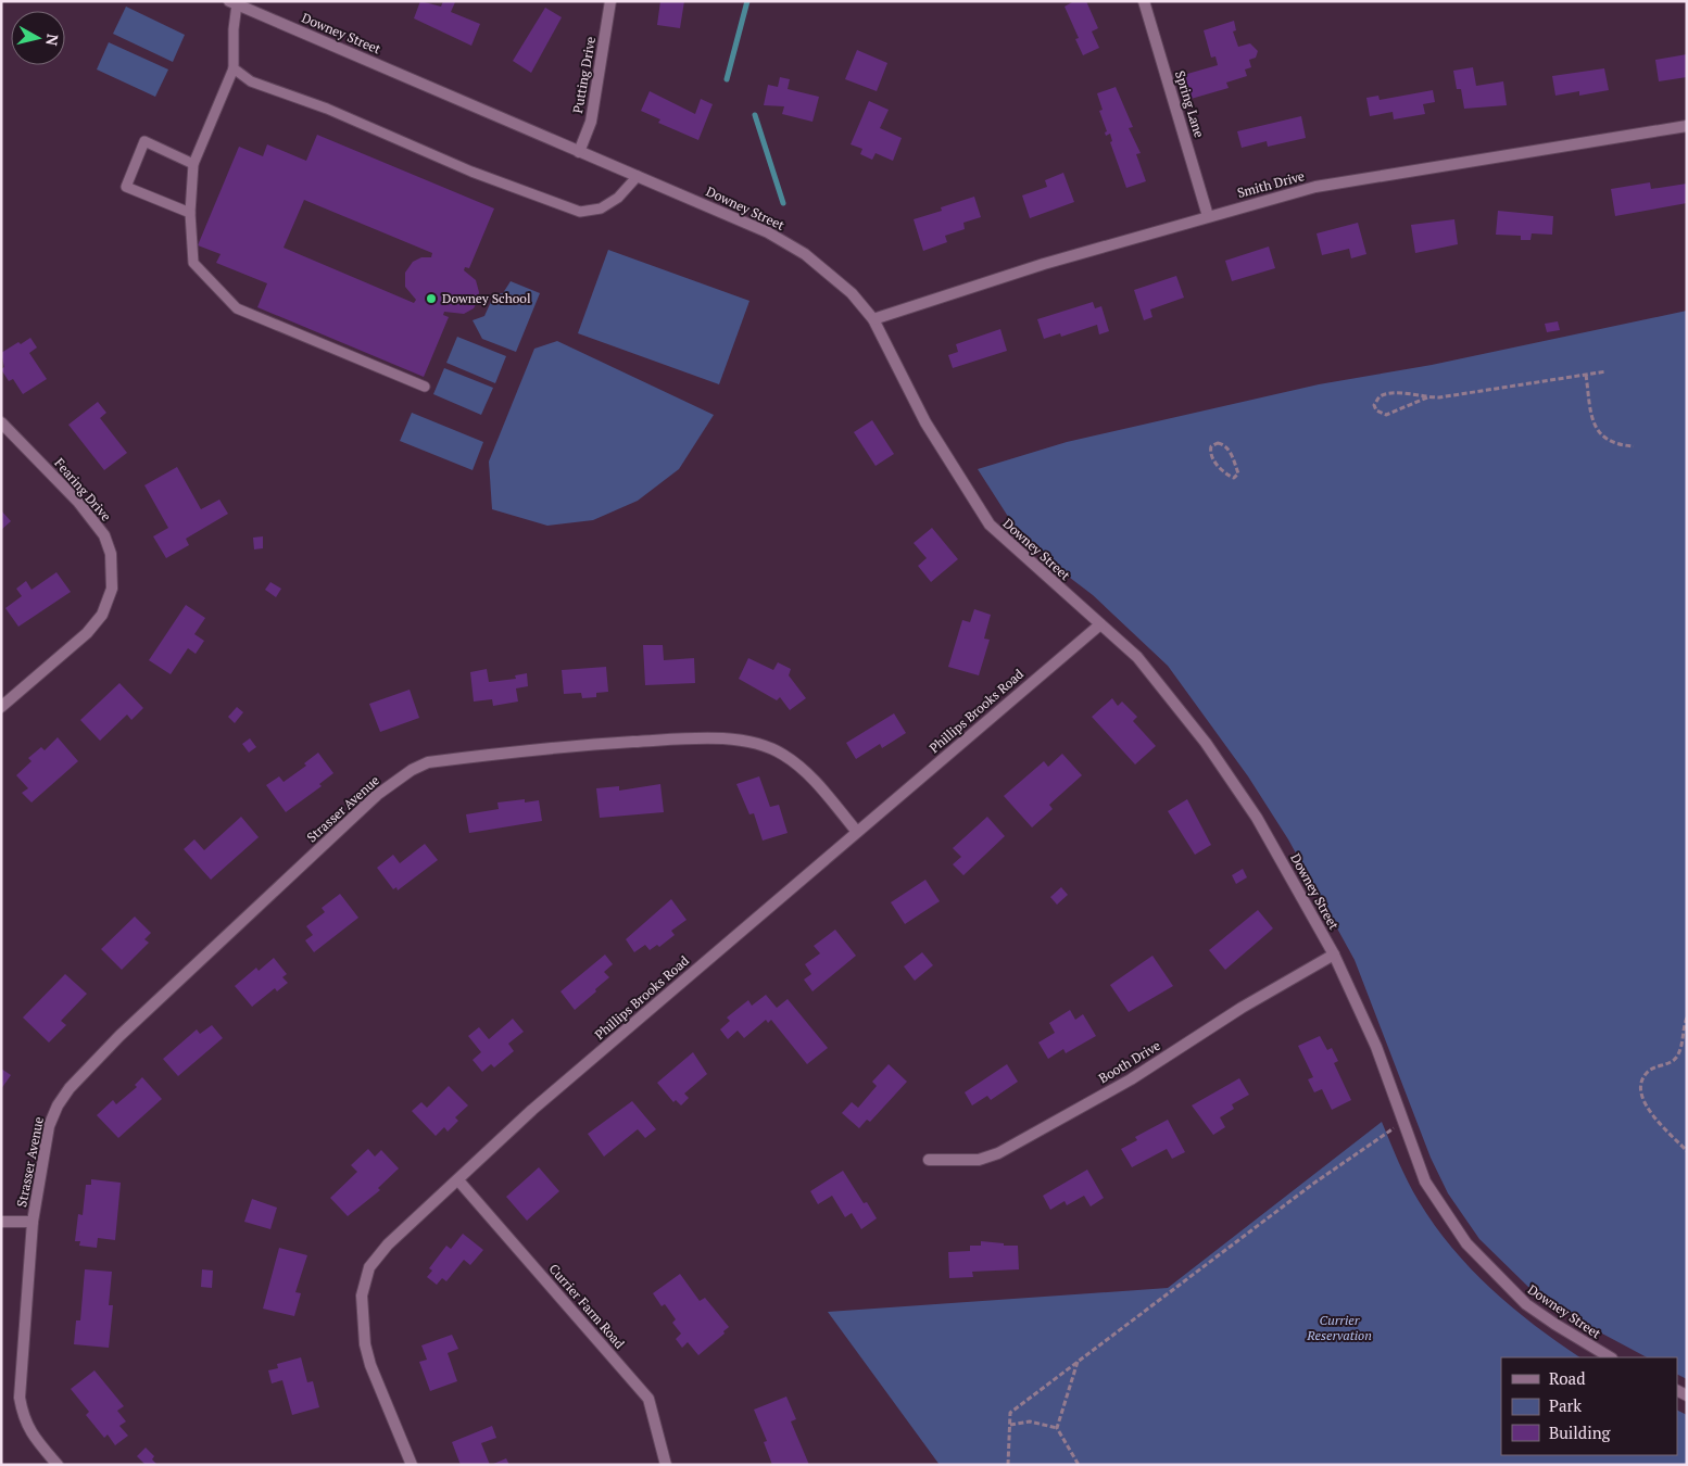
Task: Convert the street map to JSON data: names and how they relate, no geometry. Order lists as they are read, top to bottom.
{
  "streets": {
    "street": [
      "Downey Street",
      "Putting Drive",
      "Spring Lane",
      "Smith Drive",
      "Fearing Drive",
      "Phillips Brooks Road",
      "Strasser Avenue",
      "Booth Drive",
      "Currier Farm Road"
    ]
  },
  "crossings": [
    ["Downey Street", "Putting Drive"],
    ["Downey Street", "Smith Drive"],
    ["Downey Street", "Phillips Brooks Road"],
    ["Downey Street", "Booth Drive"],
    ["Spring Lane", "Smith Drive"],
    ["Phillips Brooks Road", "Strasser Avenue"],
    ["Phillips Brooks Road", "Currier Farm Road"]
  ],
  "parks": ["Currier Reservation"],
  "places": ["Downey School"],
  "legend": ["Road", "Park", "Building"],
  "north": "right"
}
